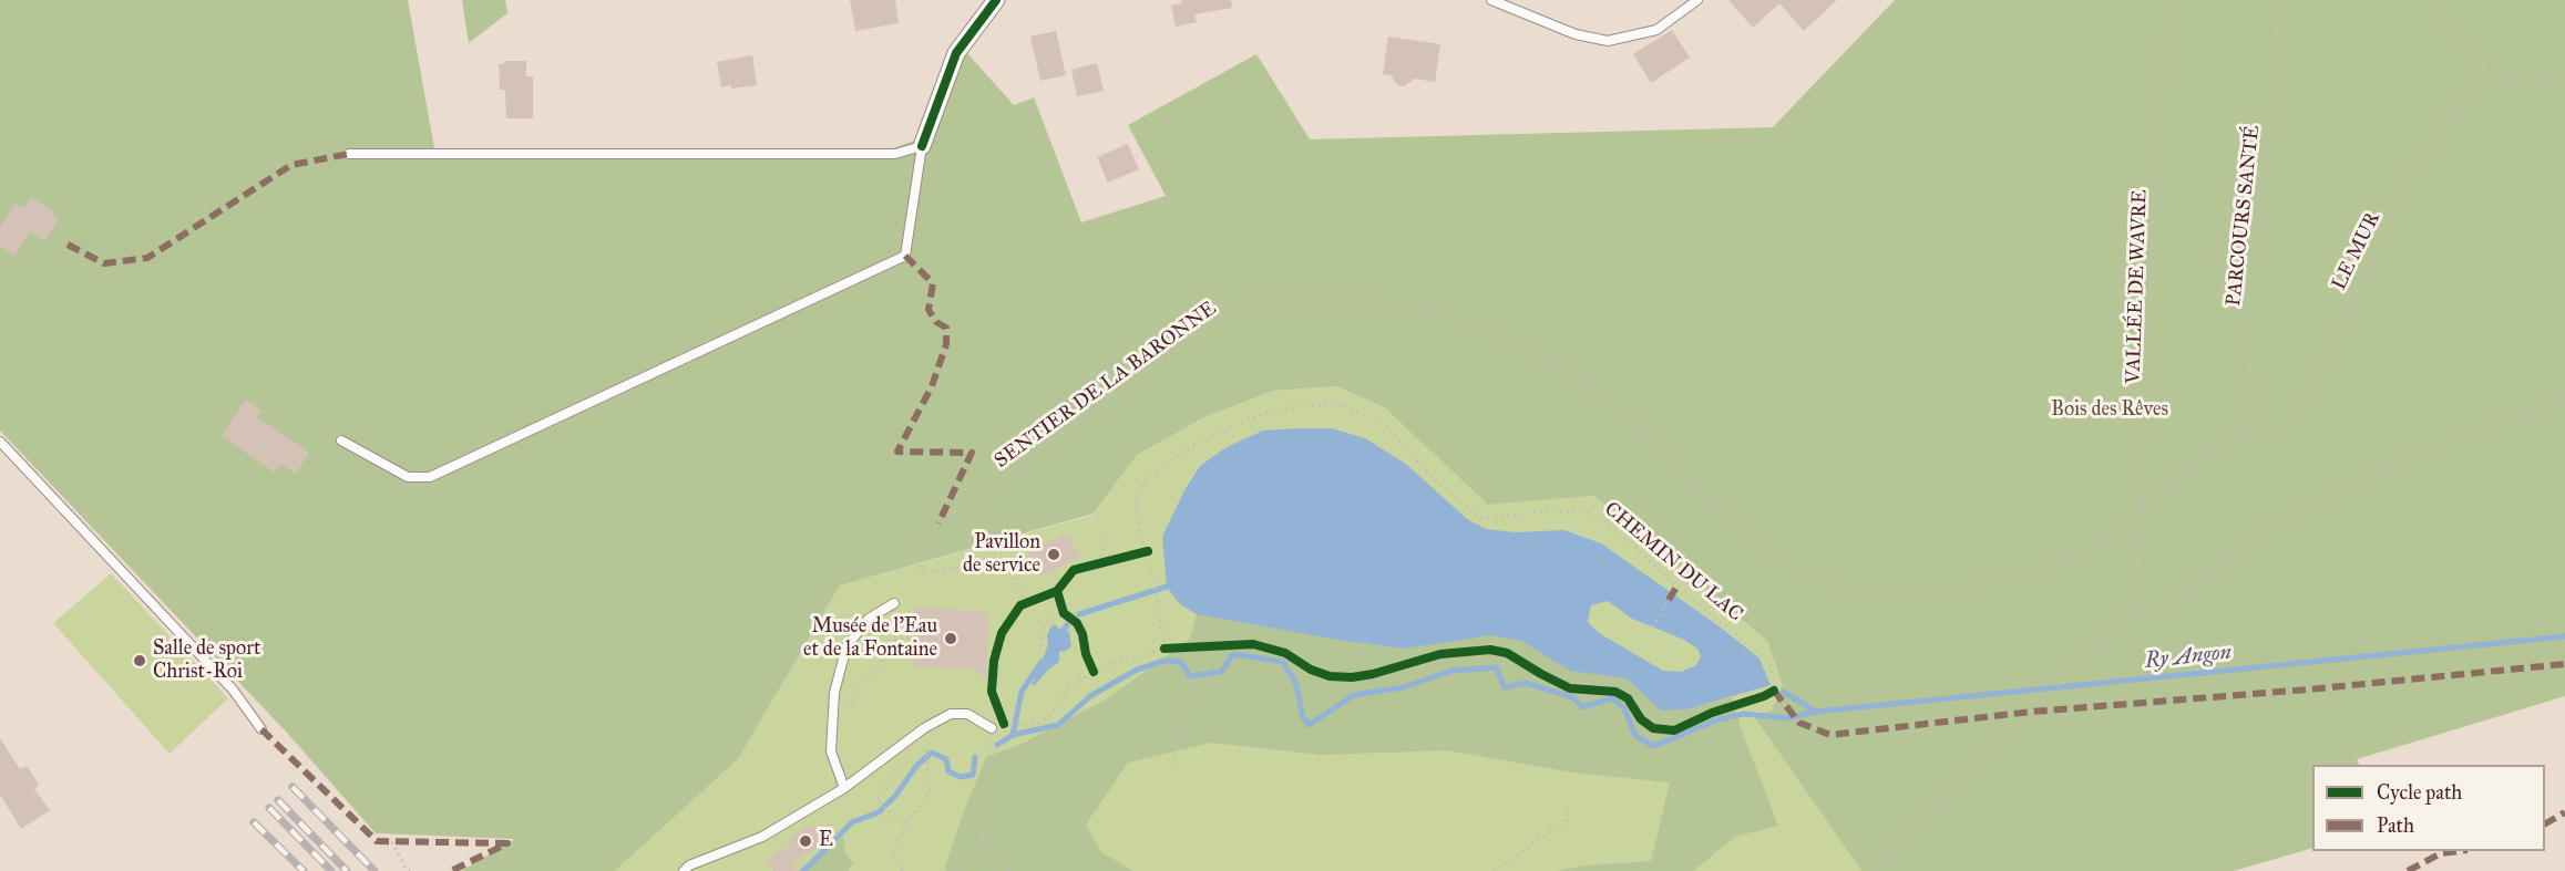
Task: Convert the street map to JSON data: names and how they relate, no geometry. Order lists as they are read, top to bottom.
{
  "streets": {
    "path": [
      "PARCOURS SANTÉ",
      "LE MUR",
      "VALLÉE DE WAVRE",
      "SENTIER DE LA BARONNE",
      "CHEMIN DU LAC"
    ]
  },
  "crossings": [
    ["PARCOURS SANTÉ", "LE MUR"],
    ["PARCOURS SANTÉ", "SENTIER DE LA BARONNE"],
    ["VALLÉE DE WAVRE", "SENTIER DE LA BARONNE"]
  ],
  "water": ["Ry Angon"],
  "parks": ["Bois des Rêves"],
  "places": [
    "Pavillon de service",
    "Musée de l'Eau et de la Fontaine",
    "Salle de sport Christ-Roi",
    "E"
  ],
  "legend": ["Cycle path", "Path"]
}
